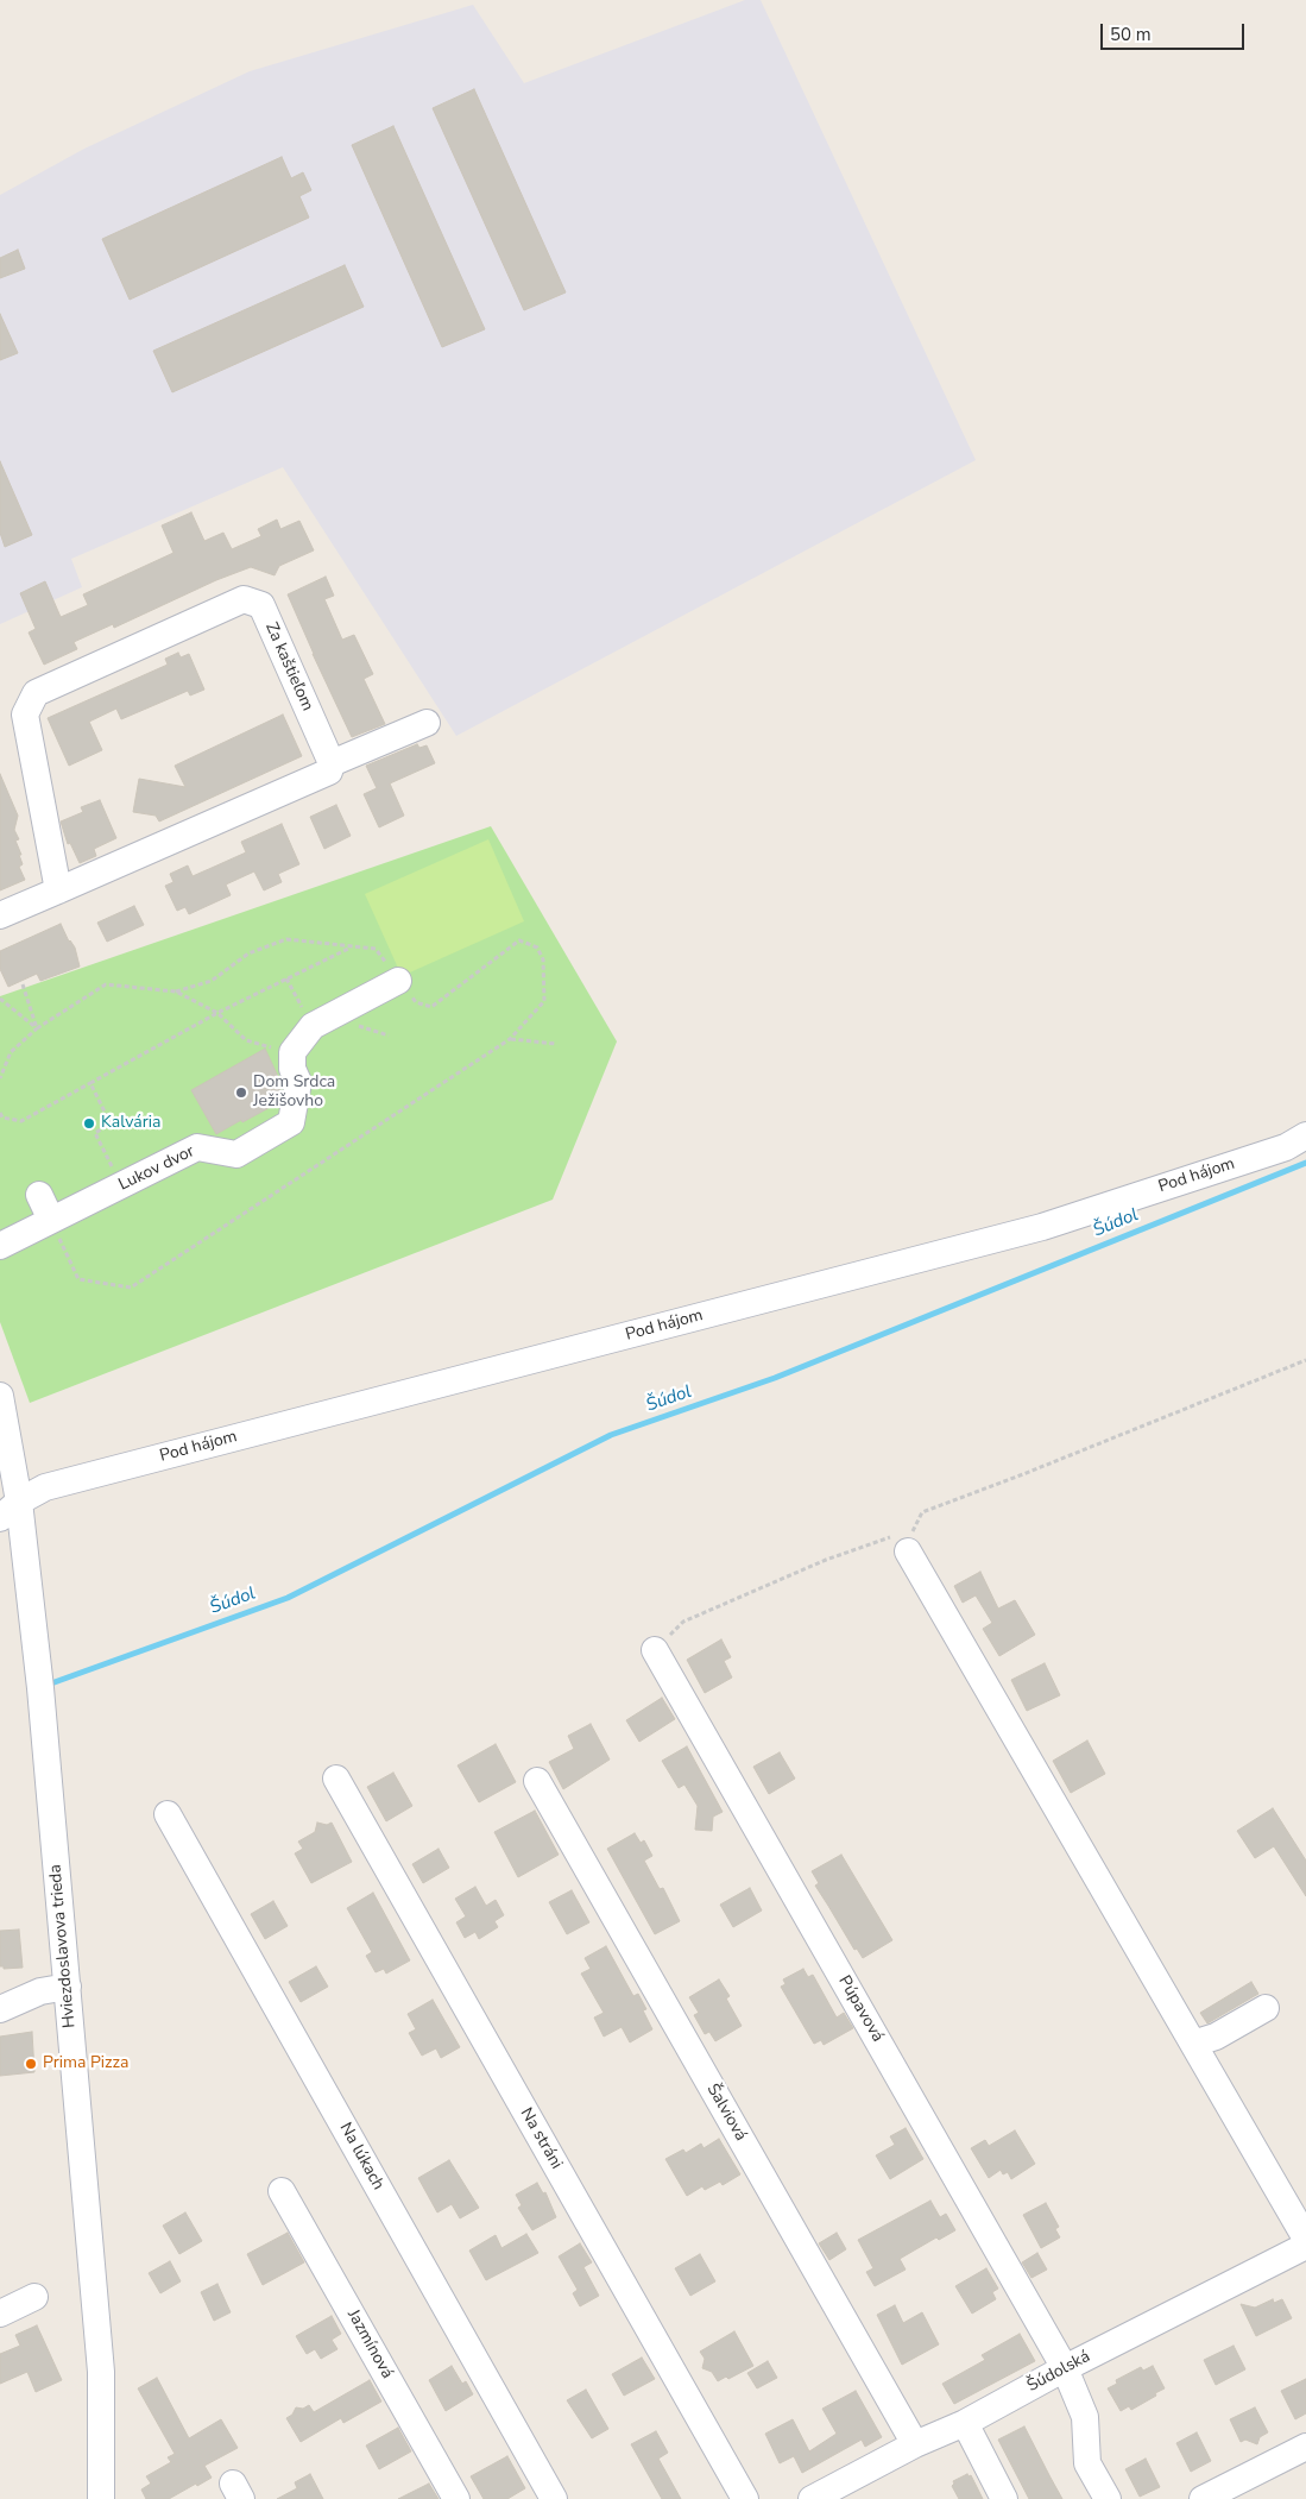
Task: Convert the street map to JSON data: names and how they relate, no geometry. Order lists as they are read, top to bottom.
{
  "streets": {
    "street": [
      "Za kaštieľom",
      "Lukov dvor",
      "Pod hájom",
      "Hviezdoslavova trieda",
      "Púpavová",
      "Šalviová",
      "Na stráni",
      "Na lúkach",
      "Jazmínová",
      "Šúdolská"
    ]
  },
  "crossings": [
    ["Pod hájom", "Hviezdoslavova trieda"],
    ["Púpavová", "Šúdolská"],
    ["Šalviová", "Šúdolská"]
  ],
  "water": ["Šúdol"],
  "places": ["Dom Srdca Ježišovho", "Kalvária", "Prima Pizza"],
  "scale_bar": "50 m"
}
